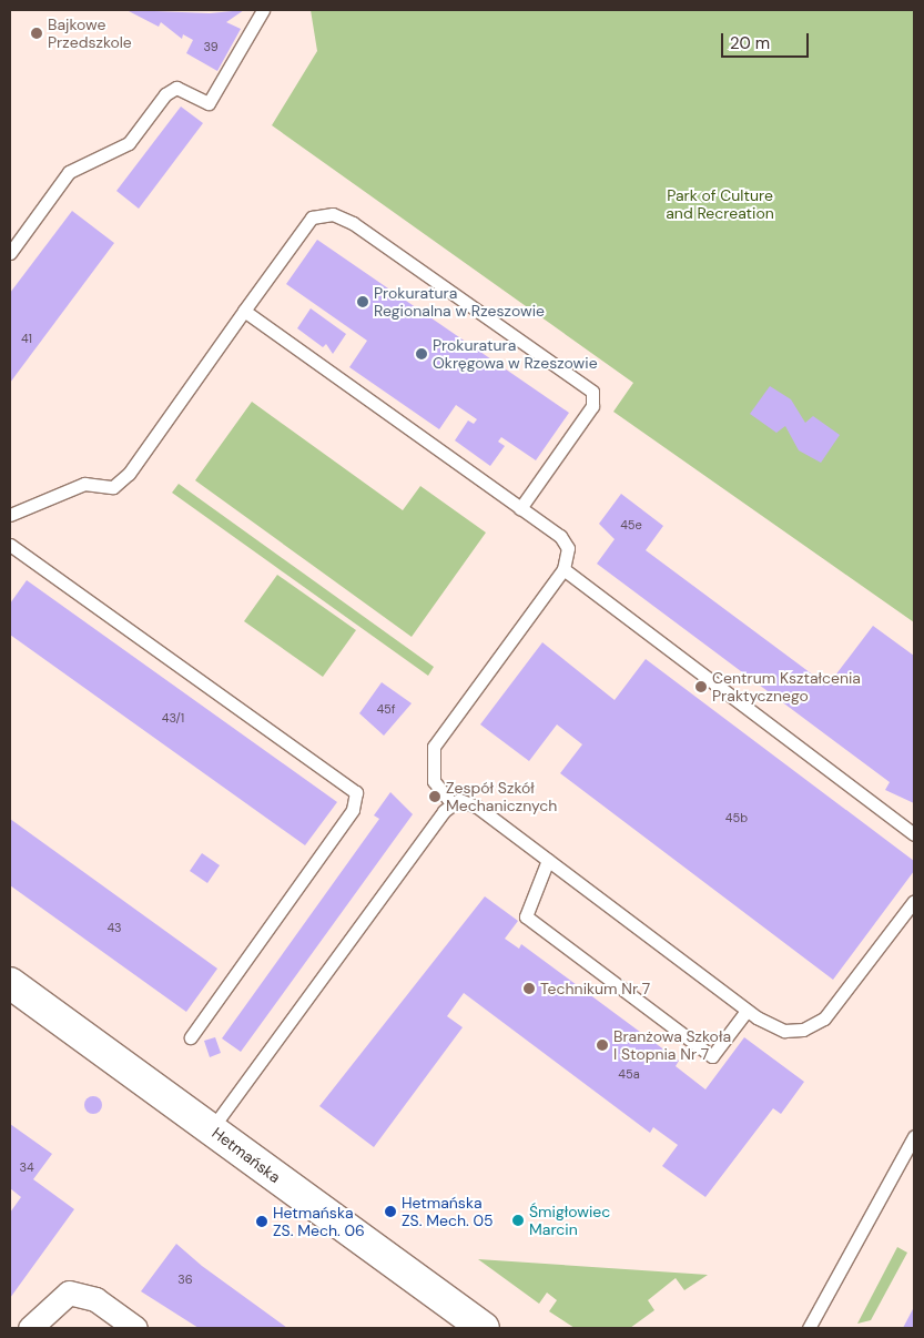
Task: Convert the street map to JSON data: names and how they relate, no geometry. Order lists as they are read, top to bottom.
{
  "streets": {
    "street": ["Hetmańska"]
  },
  "parks": ["Park of Culture and Recreation"],
  "places": [
    "Bajkowe Przedszkole",
    "Prokuratura Regionalna w Rzeszowie",
    "Prokuratura Okręgowa w Rzeszowie",
    "Centrum Kształcenia Praktycznego",
    "Zespół Szkół Mechanicznych",
    "Technikum Nr 7",
    "Branżowa Szkoła I Stopnia Nr 7",
    "Hetmańska ZS. Mech. 05",
    "Śmigłowiec Marcin",
    "Hetmańska ZS. Mech. 06"
  ],
  "house_numbers": [
    "39",
    "41",
    "45e",
    "45f",
    "43/1",
    "45b",
    "43",
    "45a",
    "34",
    "36"
  ],
  "scale_bar": "20 m"
}
